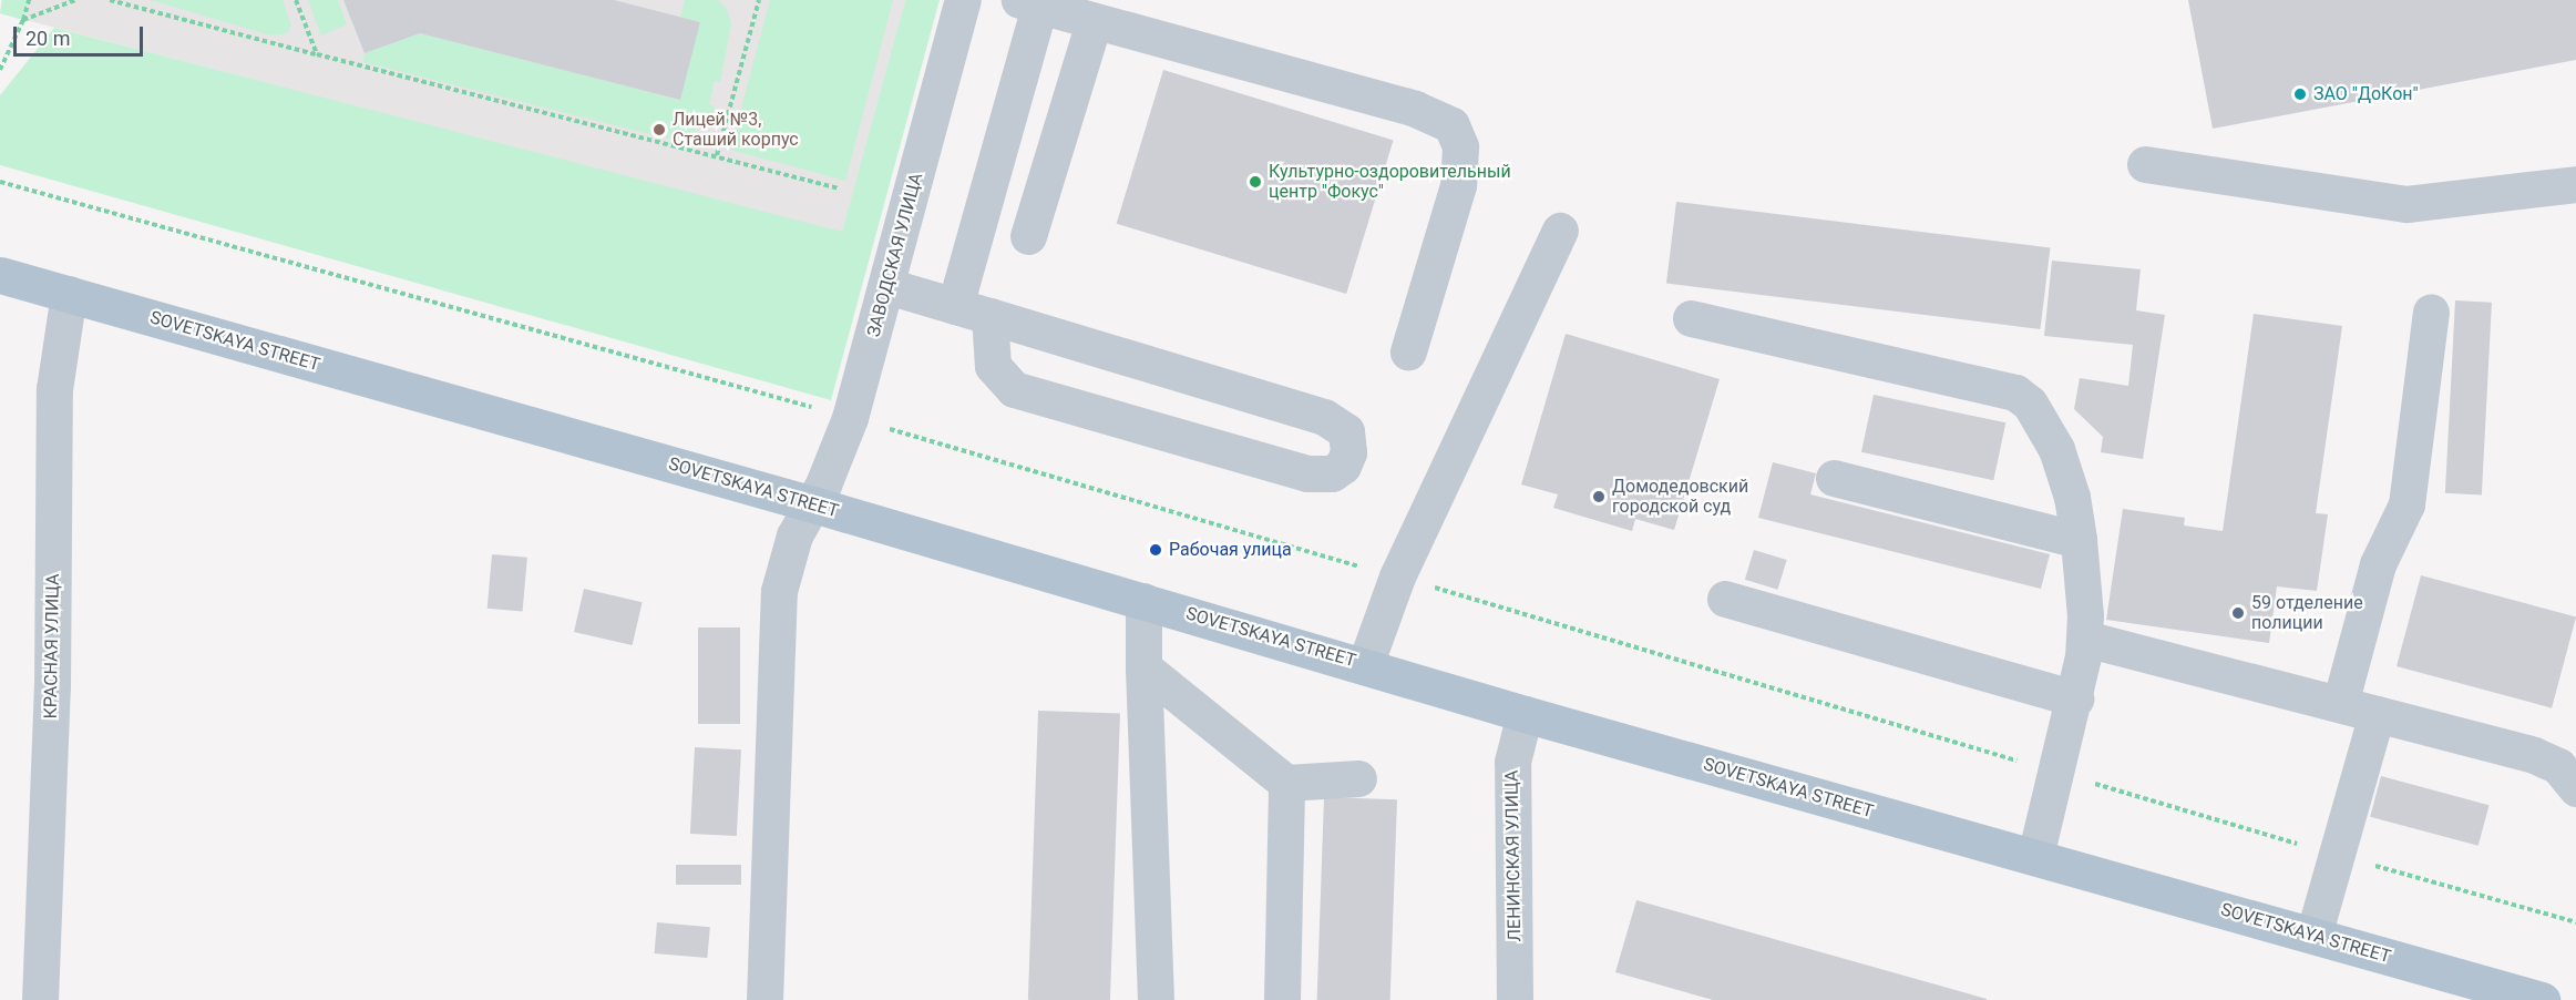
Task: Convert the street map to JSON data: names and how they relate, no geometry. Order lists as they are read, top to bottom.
{
  "streets": {
    "main road": ["SOVETSKAYA STREET"],
    "street": ["ЗАВОДСКАЯ УЛИЦА", "КРАСНАЯ УЛИЦА", "ЛЕНИНСКАЯ УЛИЦА"]
  },
  "crossings": [
    ["ЗАВОДСКАЯ УЛИЦА", "SOVETSKAYA STREET"],
    ["SOVETSKAYA STREET", "КРАСНАЯ УЛИЦА"],
    ["SOVETSKAYA STREET", "ЛЕНИНСКАЯ УЛИЦА"]
  ],
  "places": [
    "ЗАО \"ДоКон\"",
    "Лицей №3, Сташий корпус",
    "Культурно-оздоровительный центр \"Фокус\"",
    "Домодедовский городской суд",
    "Рабочая улица",
    "59 отделение полиции"
  ],
  "scale_bar": "20 m"
}
